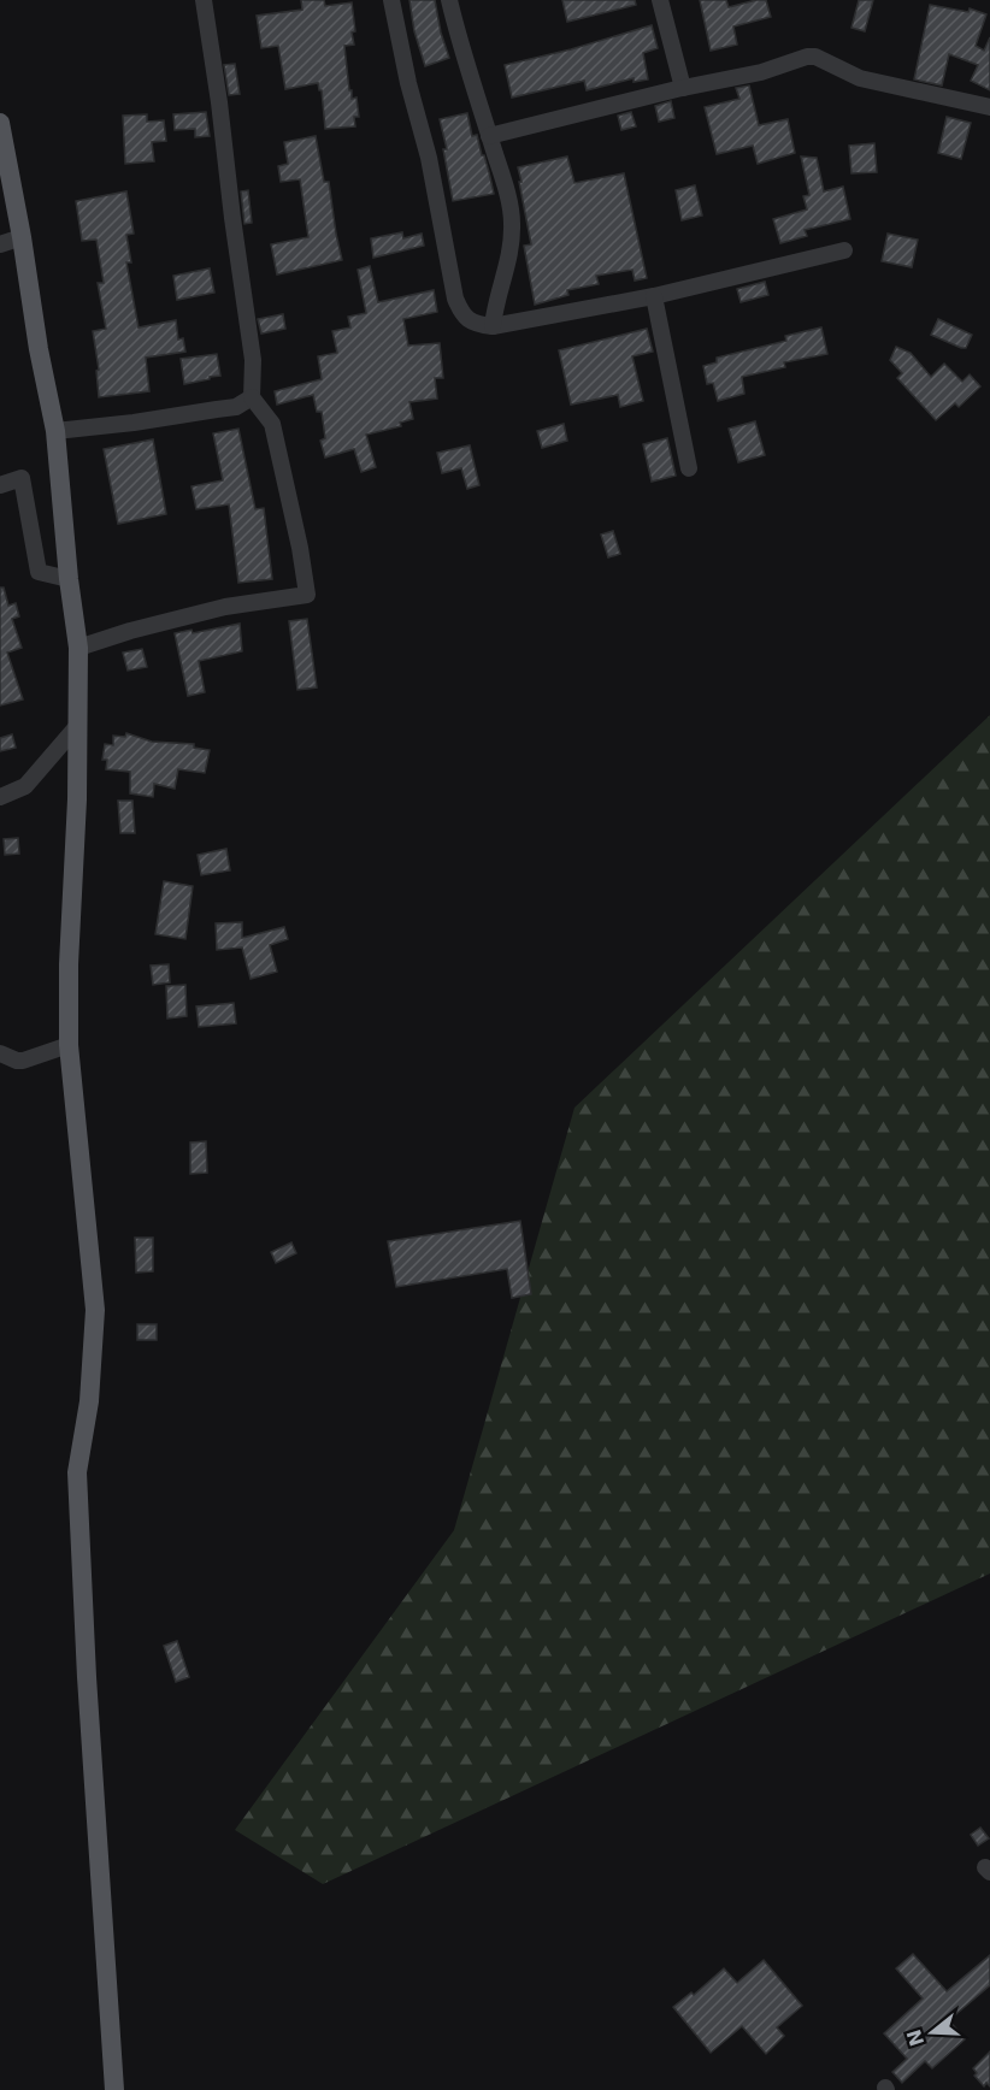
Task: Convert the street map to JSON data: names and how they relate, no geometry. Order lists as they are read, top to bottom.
{
  "north": "left"
}
